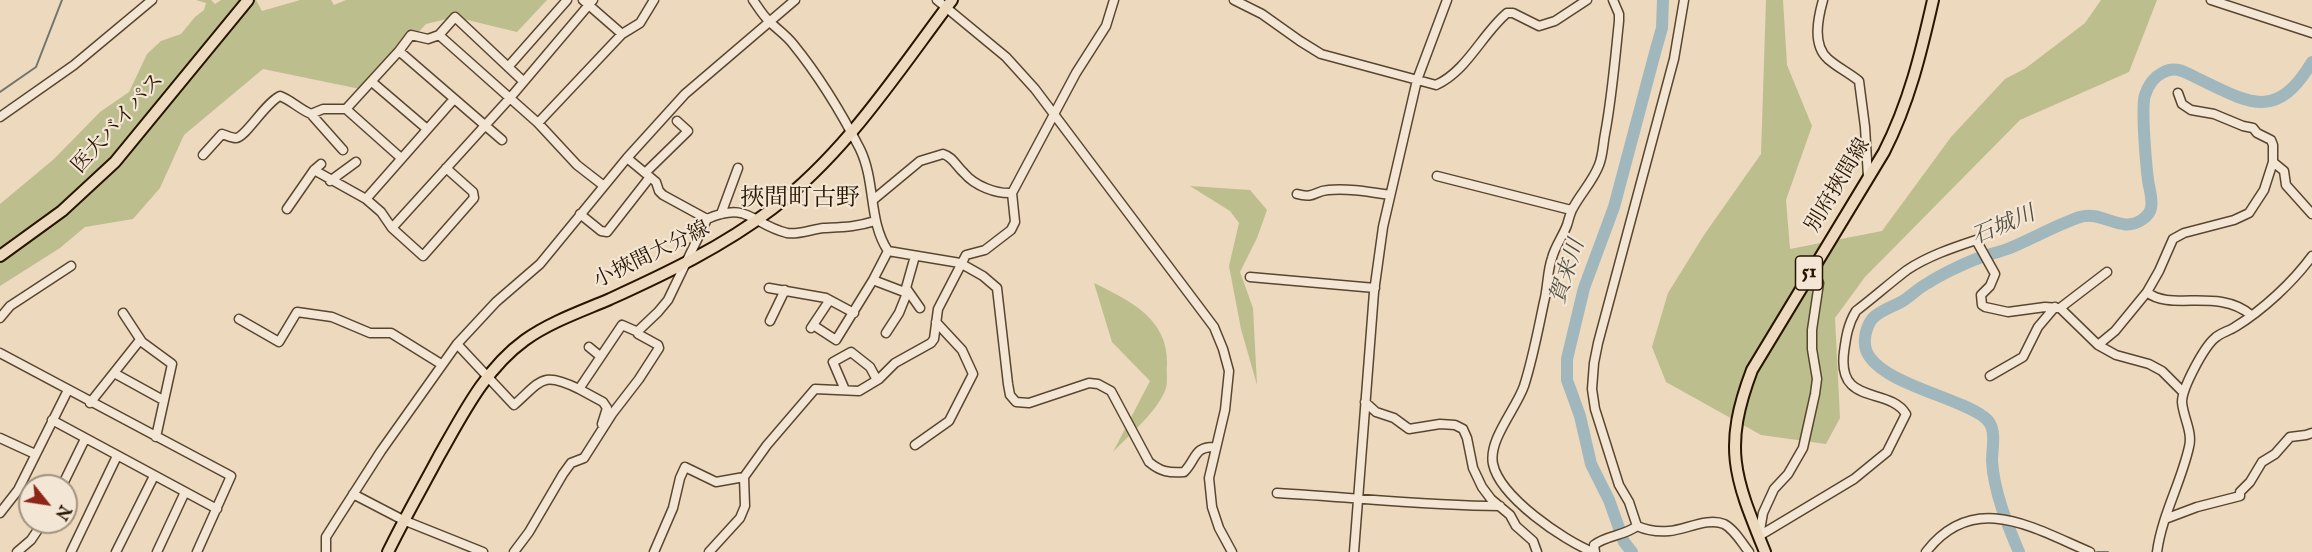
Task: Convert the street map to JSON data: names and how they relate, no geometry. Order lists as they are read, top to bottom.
{
  "streets": {
    "main road": [
      "医大バイパス",
      "別府挾間線",
      "小挾間大分線",
      "51"
    ]
  },
  "districts": ["挾間町古野"],
  "water": ["石城川", "賀来川"],
  "north": "bottom right"
}
